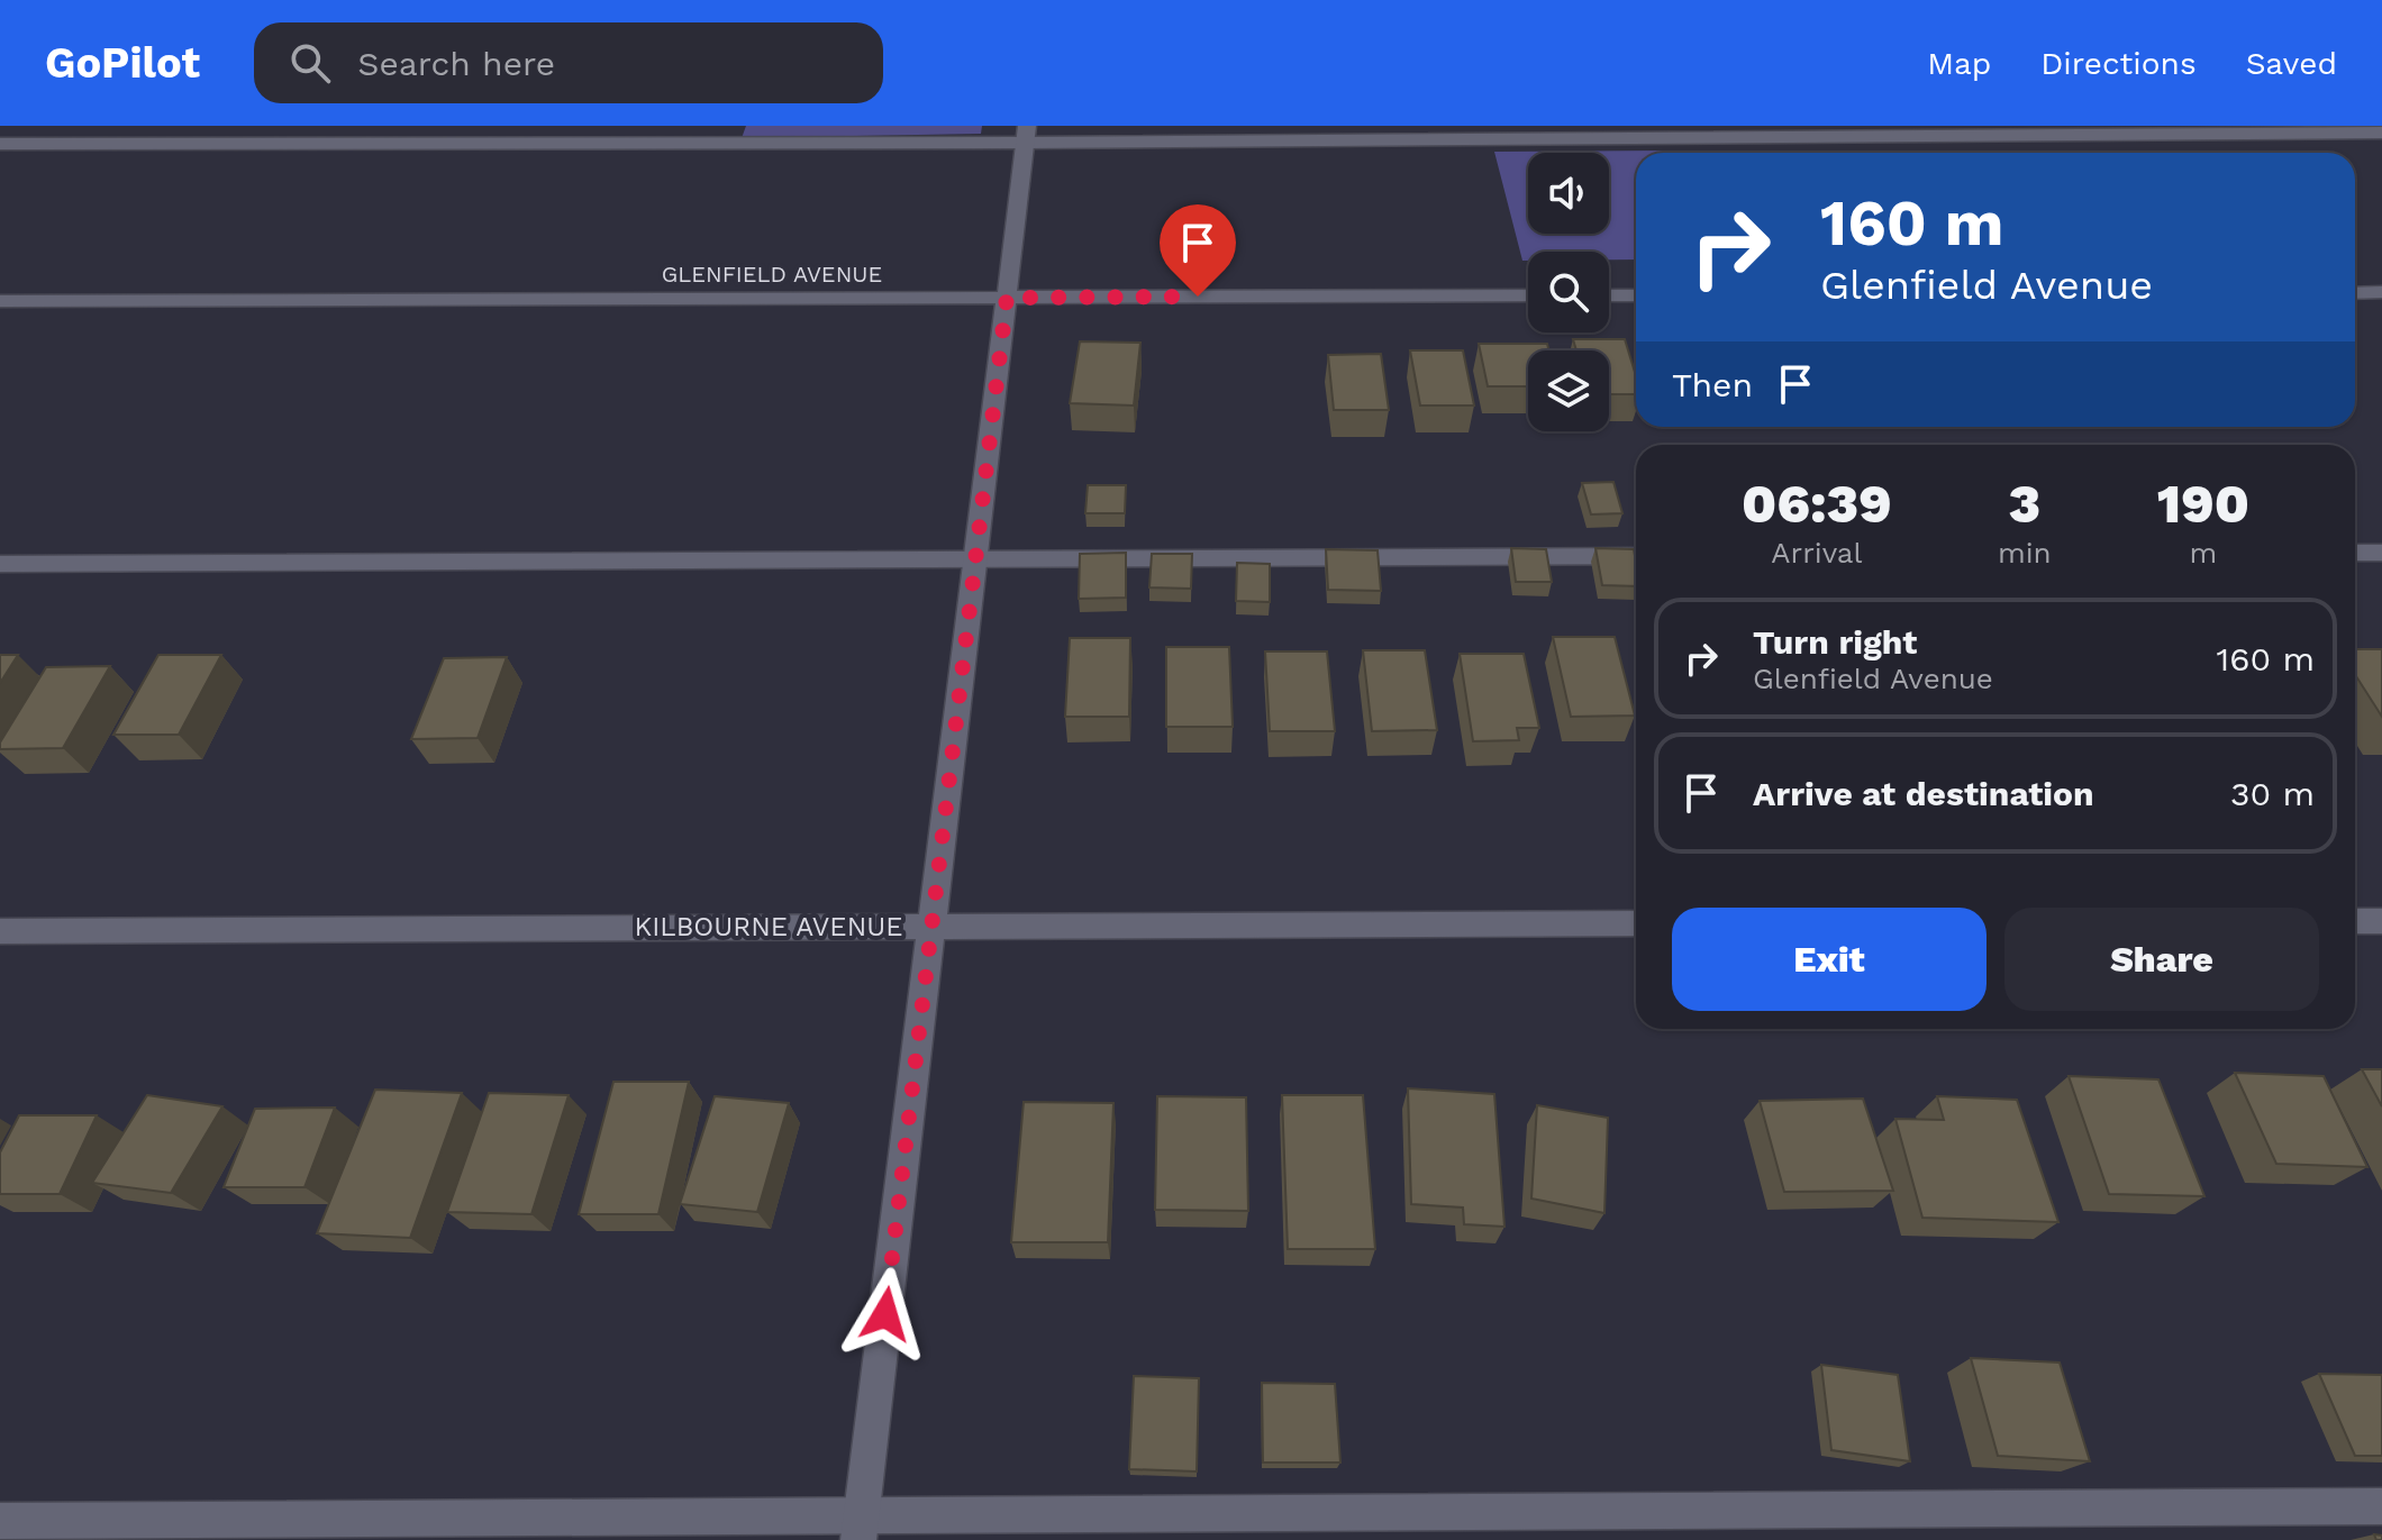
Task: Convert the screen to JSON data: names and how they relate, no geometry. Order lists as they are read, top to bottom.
{
  "streets": {
    "street": ["GLENFIELD AVENUE", "KILBOURNE AVENUE"]
  },
  "page": {
    "header": "GoPilot",
    "search": "Search here",
    "nav": ["Map", "Directions", "Saved"],
    "turn": ["160 m", "Glenfield Avenue"],
    "then": "Then",
    "eta": [
      "06:39",
      "Arrival",
      "3",
      "min",
      "190",
      "m"
    ],
    "list": [
      {
        "name": "Turn right",
        "note": "Glenfield Avenue",
        "value": "160 m"
      },
      {
        "name": "Arrive at destination",
        "value": "30 m"
      }
    ],
    "buttons": ["Exit", "Share"]
  }
}
